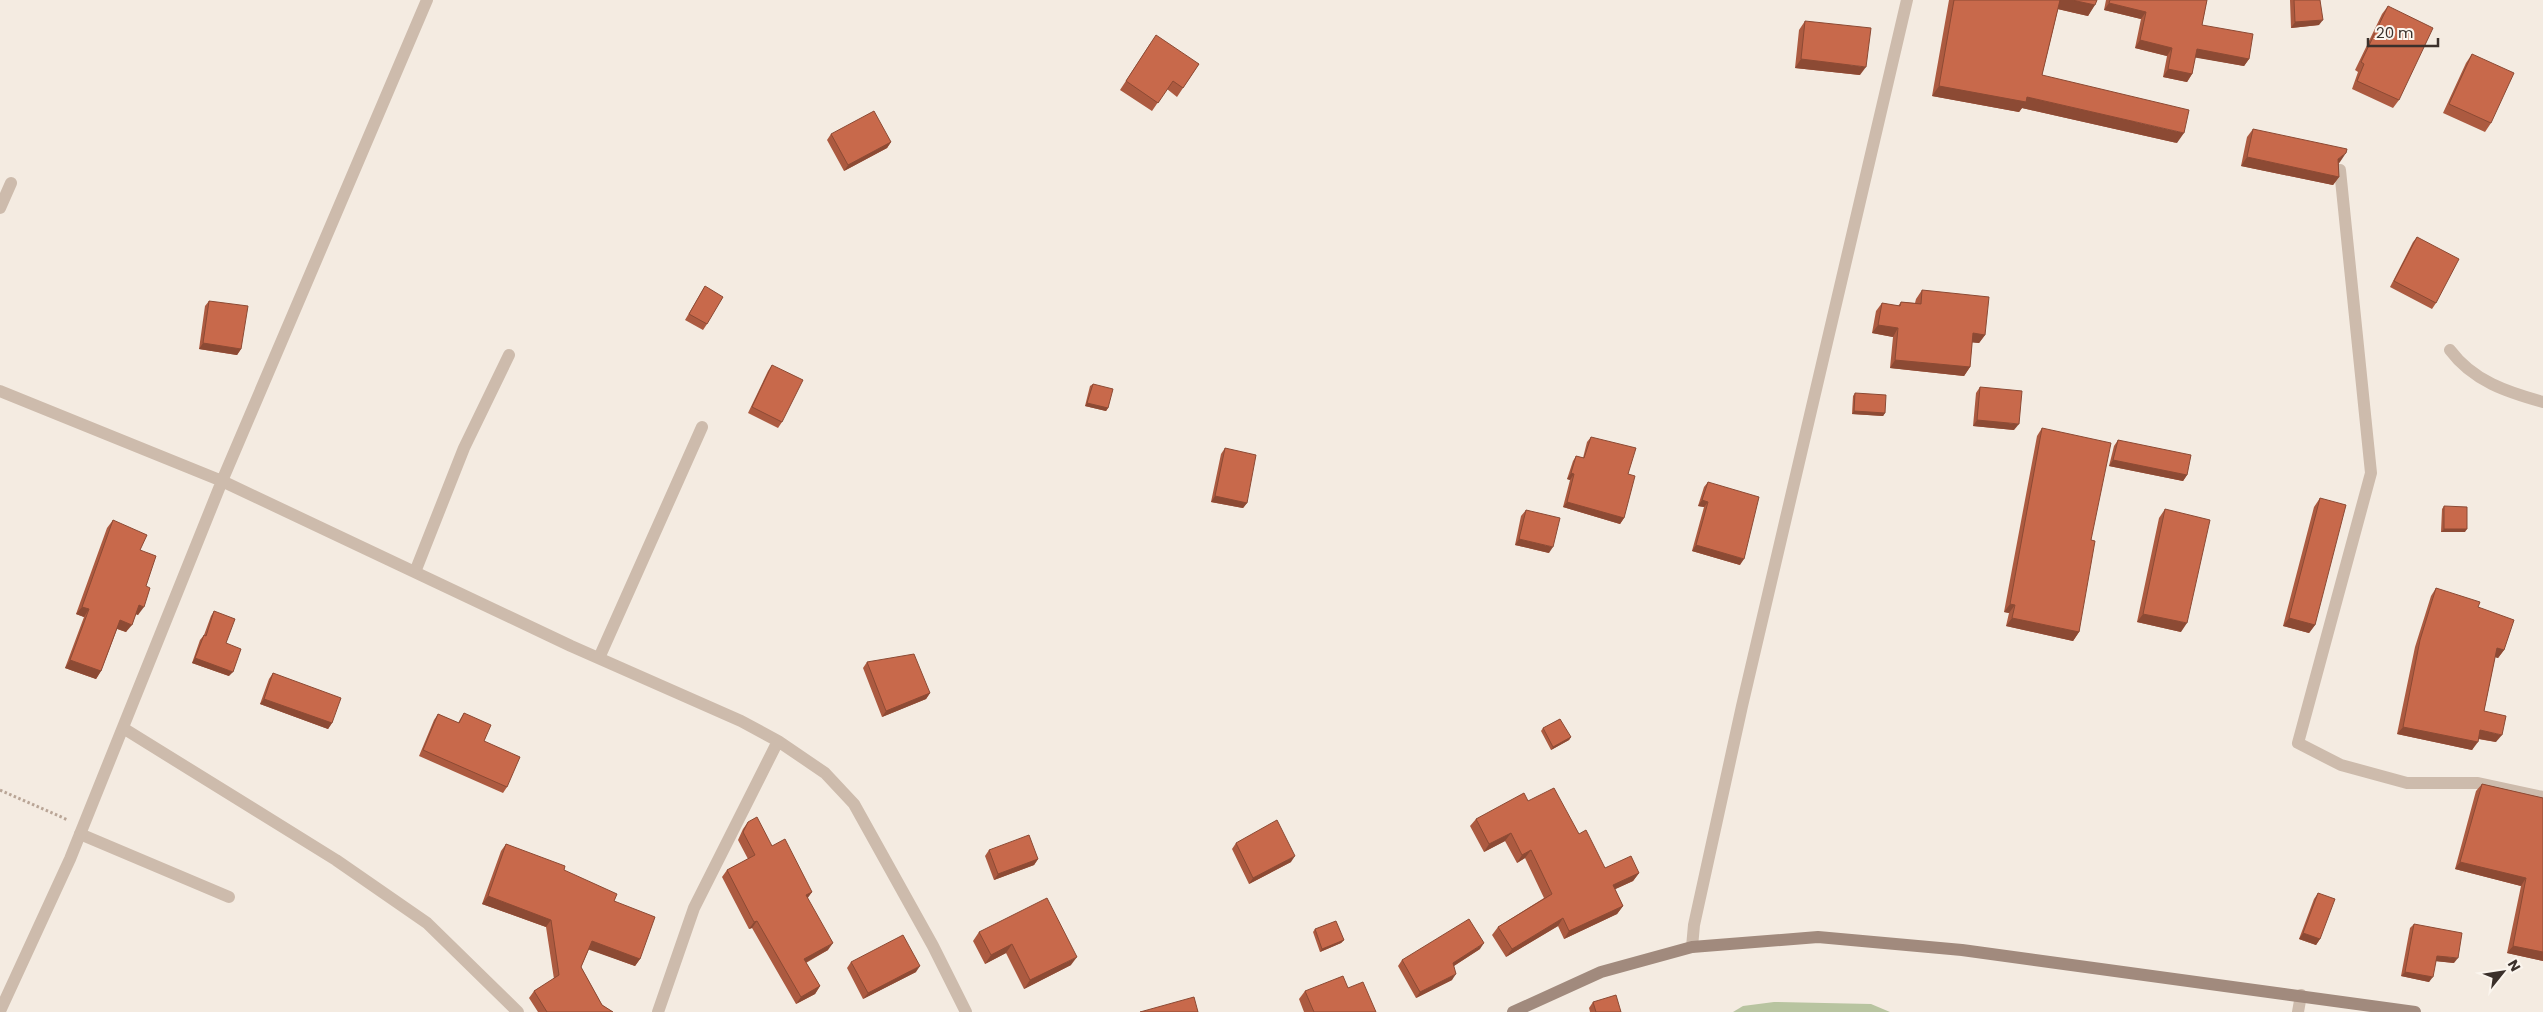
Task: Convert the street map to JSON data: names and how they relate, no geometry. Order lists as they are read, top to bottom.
{
  "scale_bar": "20 m",
  "north": "top right"
}
